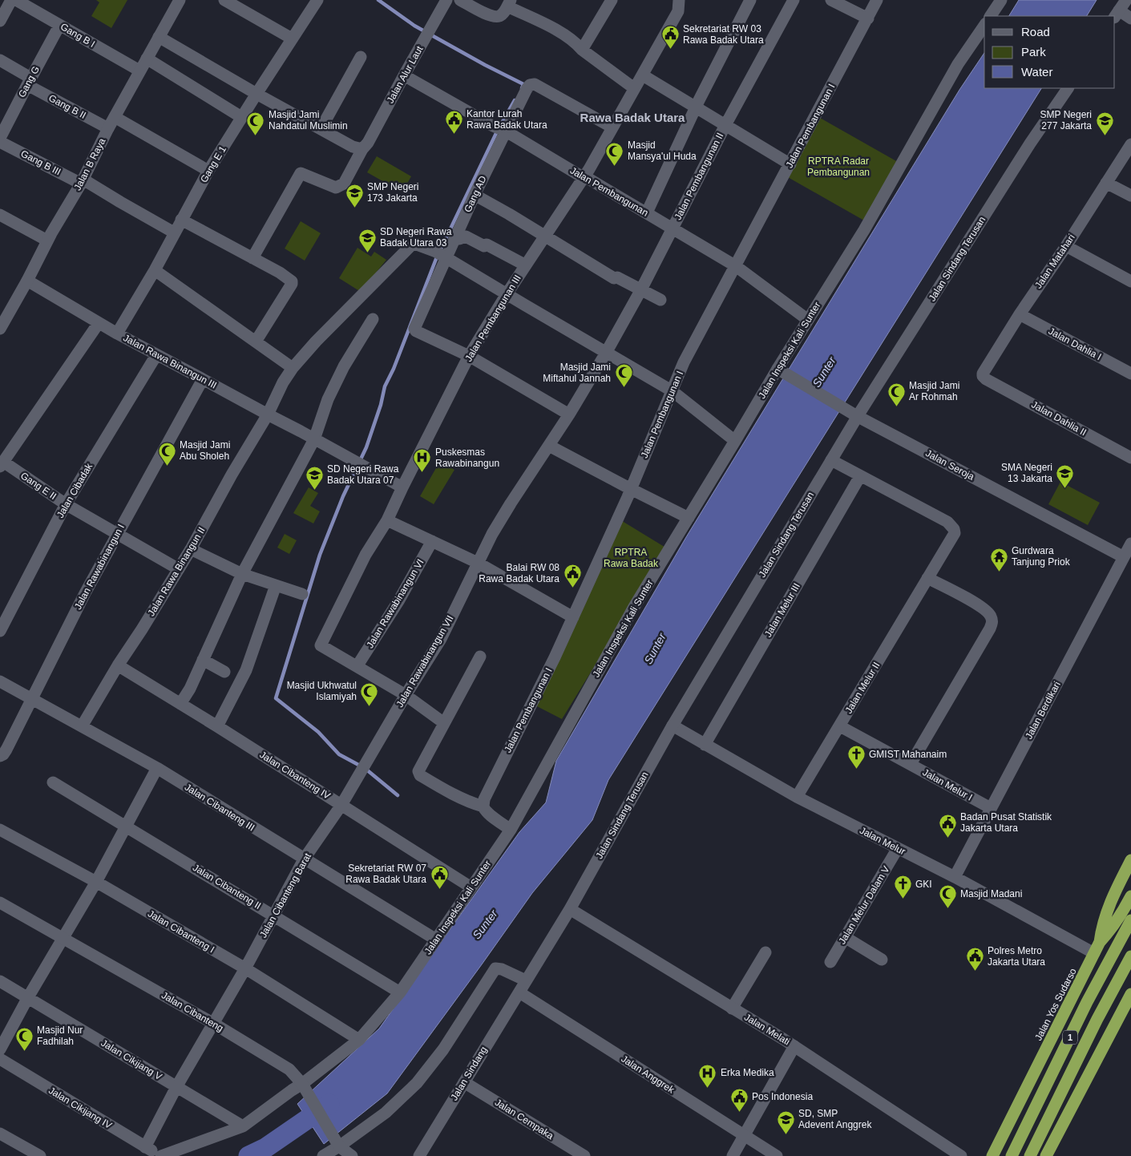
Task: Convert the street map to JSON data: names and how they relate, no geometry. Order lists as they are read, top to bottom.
{
  "streets": {
    "highway": ["Jalan Yos Sudarso", "1"],
    "street": [
      "Gang B I",
      "Jalan Alur Laut",
      "Gang G",
      "Gang B II",
      "Jalan Pembangunan I",
      "Gang B III",
      "Jalan B Raya",
      "Gang E 1",
      "Jalan Pembangunan II",
      "Jalan Pembangunan",
      "Gang AD",
      "Jalan Sindang Terusan",
      "Jalan Matahari",
      "Jalan Pembangunan III",
      "Jalan Dahlia I",
      "Jalan Inspeksi Kali Sunter",
      "Jalan Rawa Binangun III",
      "Jalan Dahlia II",
      "Jalan Seroja",
      "Gang E II",
      "Jalan Cibadak",
      "Jalan Rawabinangun I",
      "Jalan Rawa Binangun II",
      "Jalan Rawabinangun VI",
      "Jalan Melur III",
      "Jalan Rawabinangun VII",
      "Jalan Melur II",
      "Jalan Berdikari",
      "Jalan Cibanteng IV",
      "Jalan Melur I",
      "Jalan Cibanteng III",
      "Jalan Melur",
      "Jalan Cibanteng II",
      "Jalan Cibanteng Barat",
      "Jalan Melur Dalam V",
      "Jalan Cibanteng I",
      "Jalan Cibanteng",
      "Jalan Melati",
      "Jalan Cikijang V",
      "Jalan Sindang",
      "Jalan Anggrek",
      "Jalan Cikijang IV",
      "Jalan Cempaka"
    ]
  },
  "crossings": [
    ["Gang B I", "Gang G"],
    ["Gang B I", "Jalan B Raya"],
    ["Jalan Alur Laut", "Jalan Pembangunan"],
    ["Gang G", "Gang B II"],
    ["Gang B II", "Jalan B Raya"],
    ["Jalan Pembangunan I", "Jalan Pembangunan"],
    ["Gang B III", "Jalan B Raya"],
    ["Gang B III", "Gang E 1"],
    ["Jalan B Raya", "Jalan Rawa Binangun III"],
    ["Gang E 1", "Jalan Rawa Binangun III"],
    ["Jalan Pembangunan II", "Jalan Pembangunan"],
    ["Jalan Pembangunan II", "Jalan Rawabinangun VII"],
    ["Jalan Pembangunan", "Gang AD"],
    ["Jalan Pembangunan", "Jalan Pembangunan III"],
    ["Jalan Pembangunan", "Jalan Inspeksi Kali Sunter"],
    ["Gang AD", "Jalan Pembangunan III"],
    ["Gang AD", "Jalan Rawa Binangun II"],
    ["Jalan Sindang Terusan", "Jalan Seroja"],
    ["Jalan Sindang Terusan", "Jalan Melur II"],
    ["Jalan Sindang Terusan", "Jalan Melur"],
    ["Jalan Sindang Terusan", "Jalan Melati"],
    ["Jalan Sindang Terusan", "Jalan Sindang"],
    ["Jalan Sindang Terusan", "Jalan Anggrek"],
    ["Jalan Matahari", "Jalan Dahlia I"],
    ["Jalan Matahari", "Jalan Dahlia II"],
    ["Jalan Pembangunan III", "Jalan Rawa Binangun III"],
    ["Jalan Pembangunan III", "Jalan Rawabinangun VI"],
    ["Jalan Inspeksi Kali Sunter", "Jalan Seroja"],
    ["Jalan Inspeksi Kali Sunter", "Jalan Cibanteng IV"],
    ["Jalan Inspeksi Kali Sunter", "Jalan Cibanteng III"],
    ["Jalan Inspeksi Kali Sunter", "Jalan Cibanteng II"],
    ["Jalan Inspeksi Kali Sunter", "Jalan Cibanteng I"],
    ["Jalan Inspeksi Kali Sunter", "Jalan Cibanteng"],
    ["Jalan Inspeksi Kali Sunter", "Jalan Cikijang V"],
    ["Jalan Inspeksi Kali Sunter", "Jalan Cikijang IV"],
    ["Jalan Rawa Binangun III", "Jalan Cibadak"],
    ["Jalan Rawa Binangun III", "Jalan Rawabinangun I"],
    ["Jalan Rawa Binangun III", "Jalan Rawa Binangun II"],
    ["Jalan Seroja", "Jalan Berdikari"],
    ["Gang E II", "Jalan Cibadak"],
    ["Gang E II", "Jalan Rawabinangun I"],
    ["Gang E II", "Jalan Rawa Binangun II"],
    ["Jalan Rawabinangun I", "Jalan Cibanteng III"],
    ["Jalan Rawa Binangun II", "Jalan Cibanteng IV"],
    ["Jalan Rawa Binangun II", "Jalan Cibanteng III"],
    ["Jalan Melur III", "Jalan Melur II"],
    ["Jalan Melur III", "Jalan Melur"],
    ["Jalan Rawabinangun VII", "Jalan Cibanteng Barat"],
    ["Jalan Melur II", "Jalan Melur I"],
    ["Jalan Melur II", "Jalan Melur"],
    ["Jalan Berdikari", "Jalan Melur I"],
    ["Jalan Berdikari", "Jalan Melur"],
    ["Jalan Cibanteng IV", "Jalan Cibanteng Barat"],
    ["Jalan Cibanteng III", "Jalan Cibanteng Barat"],
    ["Jalan Melur", "Jalan Melur Dalam V"],
    ["Jalan Melur", "Jalan Yos Sudarso"],
    ["Jalan Cibanteng II", "Jalan Cibanteng Barat"],
    ["Jalan Cibanteng Barat", "Jalan Cibanteng I"],
    ["Jalan Cibanteng Barat", "Jalan Cibanteng"],
    ["Jalan Cibanteng Barat", "Jalan Cikijang V"],
    ["Jalan Cibanteng Barat", "Jalan Cikijang IV"],
    ["Jalan Sindang", "Jalan Anggrek"],
    ["Jalan Sindang", "Jalan Cempaka"]
  ],
  "districts": ["Rawa Badak Utara"],
  "water": ["Sunter"],
  "parks": ["RPTRA Radar Pembangunan", "RPTRA Rawa Badak"],
  "places": {
    "public building": [
      "Sekretariat RW 03 Rawa Badak Utara",
      "Kantor Lurah Rawa Badak Utara",
      "Balai RW 08 Rawa Badak Utara",
      "Badan Pusat Statistik Jakarta Utara",
      "Sekretariat RW 07 Rawa Badak Utara",
      "Polres Metro Jakarta Utara",
      "Pos Indonesia"
    ],
    "mosque": [
      "Masjid Jami Nahdatul Muslimin",
      "Masjid Mansya'ul Huda",
      "Masjid Jami Miftahul Jannah",
      "Masjid Jami Ar Rohmah",
      "Masjid Jami Abu Sholeh",
      "Masjid Ukhwatul Islamiyah",
      "Masjid Madani",
      "Masjid Nur Fadhilah"
    ],
    "school or university": [
      "SMP Negeri 277 Jakarta",
      "SMP Negeri 173 Jakarta",
      "SD Negeri Rawa Badak Utara 03",
      "SMA Negeri 13 Jakarta",
      "SD Negeri Rawa Badak Utara 07",
      "SD, SMP Adevent Anggrek"
    ],
    "hospital": ["Puskesmas Rawabinangun", "Erka Medika"],
    "temple": ["Gurdwara Tanjung Priok"],
    "church": ["GMIST Mahanaim", "GKI"]
  },
  "legend": ["Road", "Park", "Water"]
}
